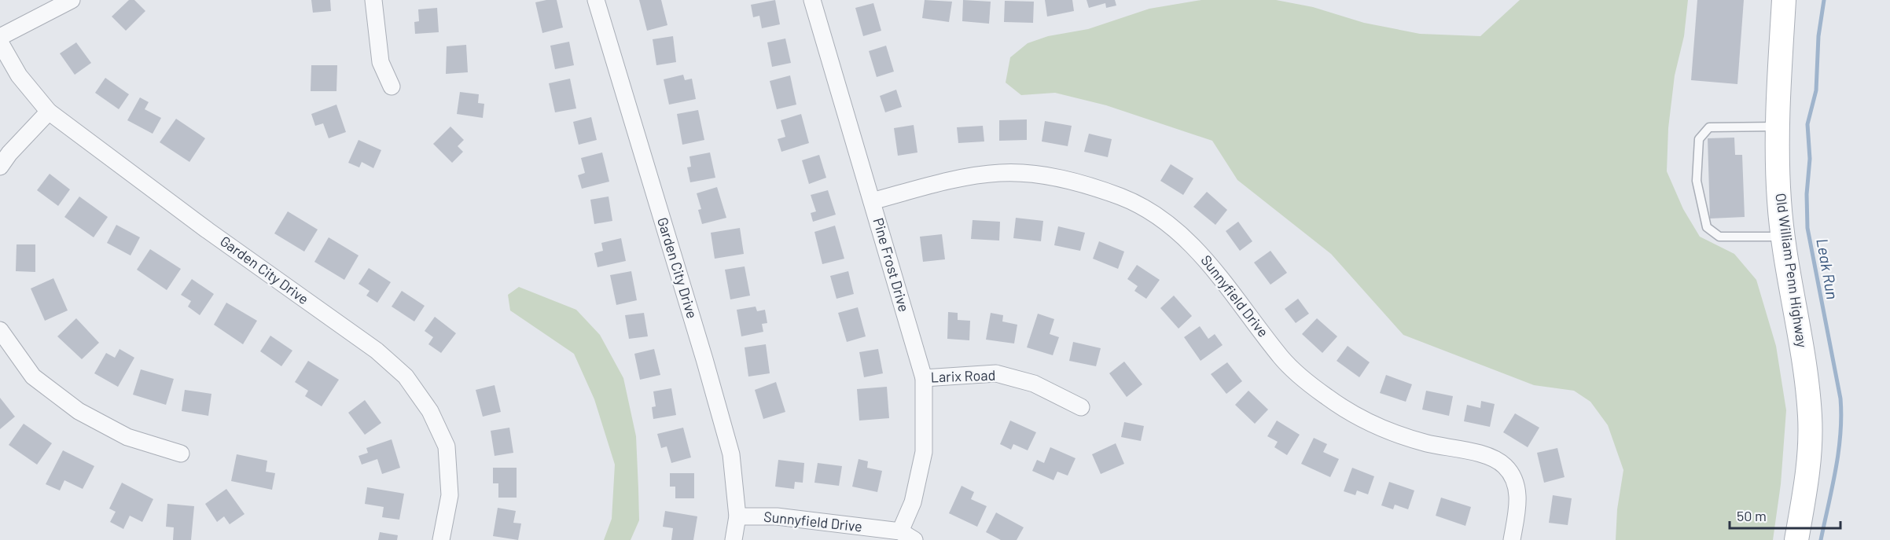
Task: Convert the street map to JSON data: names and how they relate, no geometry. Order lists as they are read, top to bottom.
{
  "streets": {
    "main road": ["Old William Penn Highway"],
    "street": [
      "Pine Frost Drive",
      "Garden City Drive",
      "Sunnyfield Drive",
      "Larix Road"
    ]
  },
  "crossings": [
    ["Pine Frost Drive", "Sunnyfield Drive"],
    ["Pine Frost Drive", "Larix Road"],
    ["Garden City Drive", "Sunnyfield Drive"]
  ],
  "water": ["Leak Run"],
  "scale_bar": "50 m"
}
